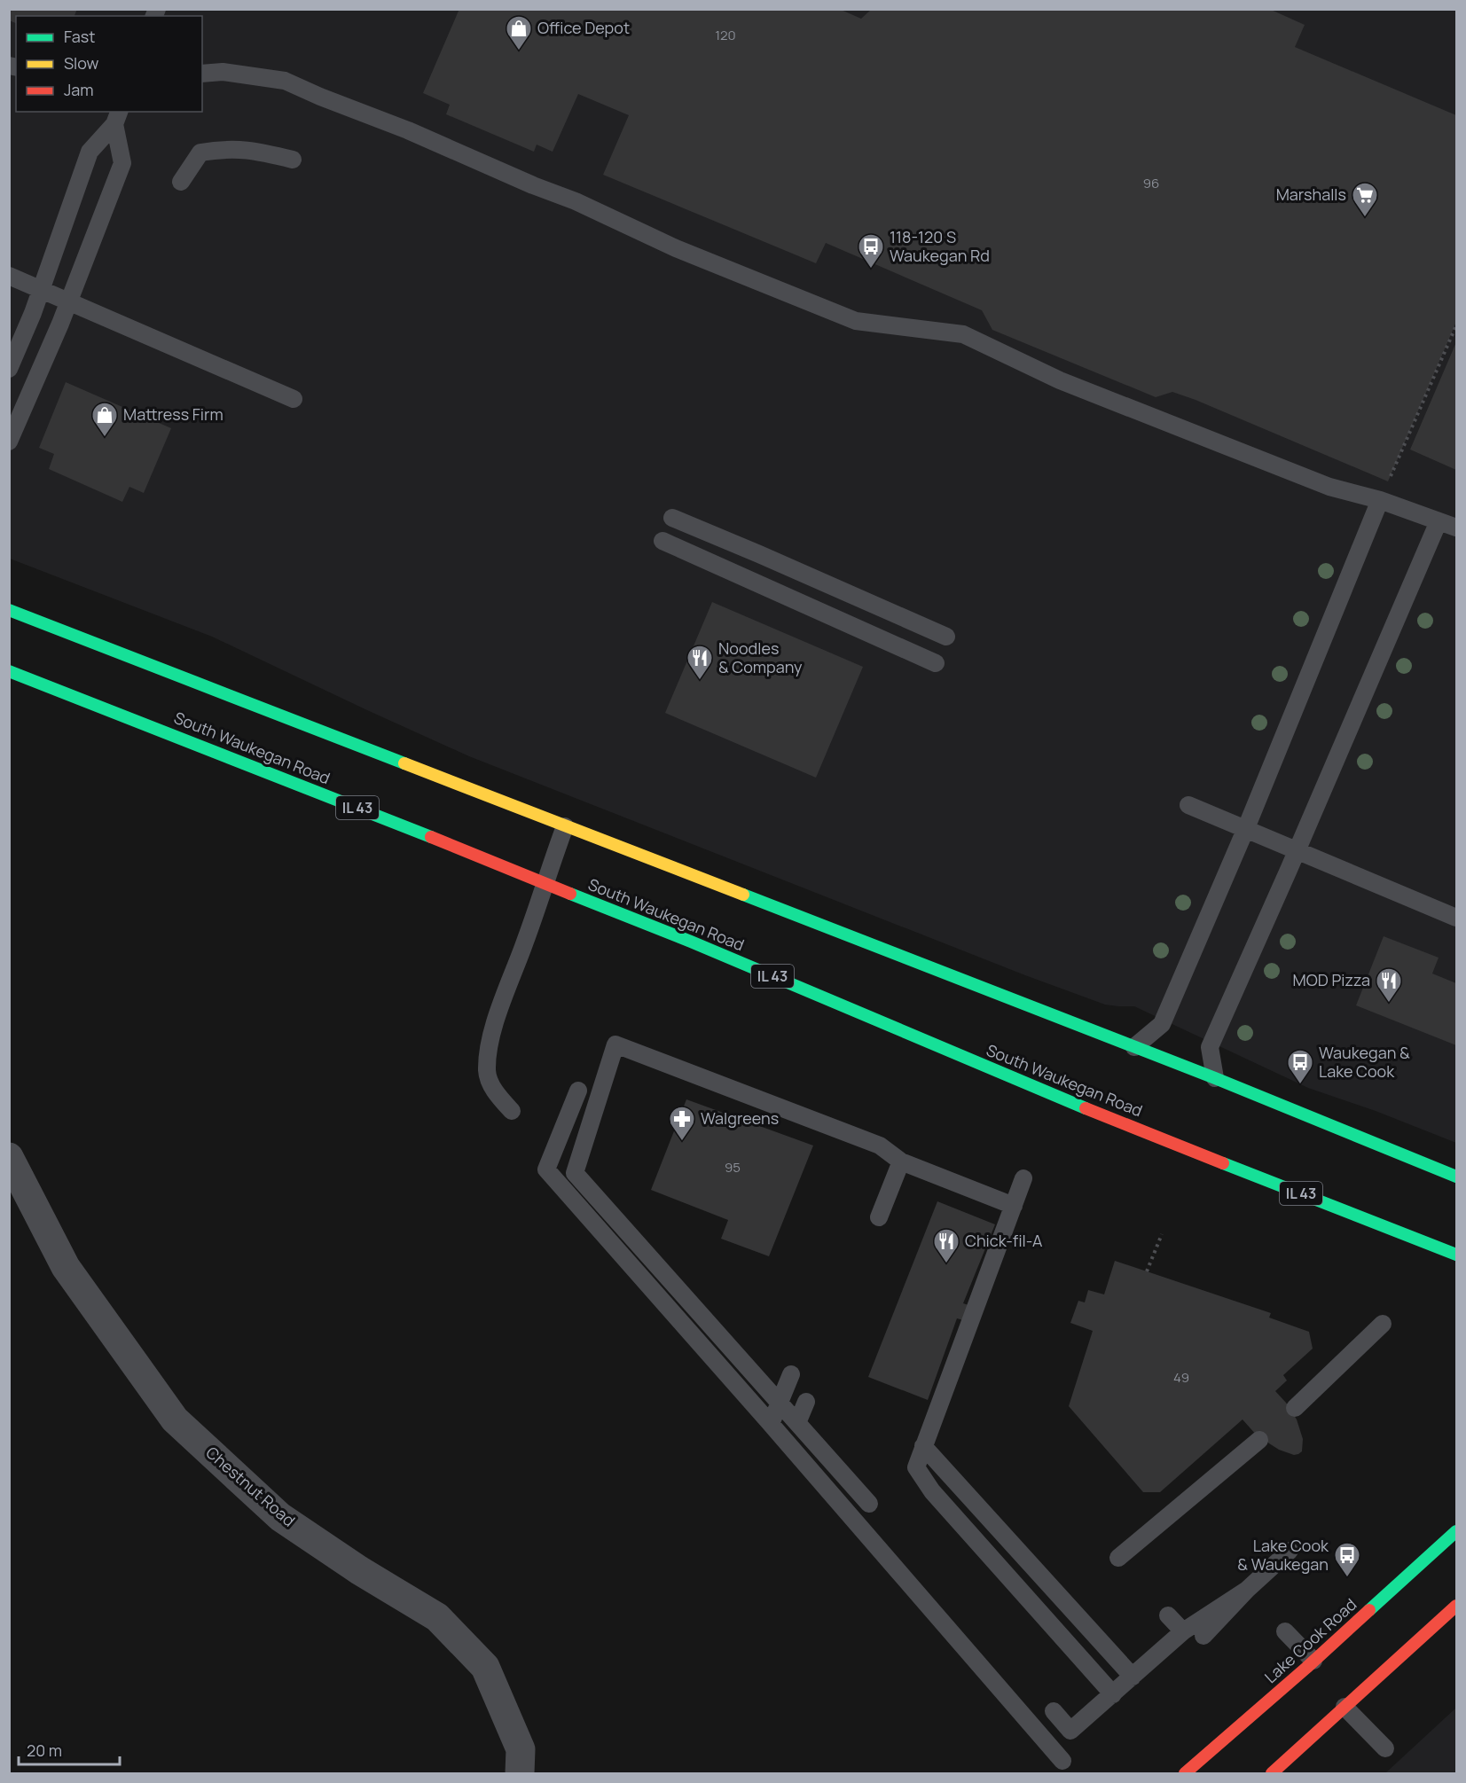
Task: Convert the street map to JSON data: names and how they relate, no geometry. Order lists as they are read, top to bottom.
{
  "streets": {
    "main road": ["South Waukegan Road", "IL 43", "Lake Cook Road"],
    "street": ["Chestnut Road"]
  },
  "places": {
    "shop": ["Office Depot", "Mattress Firm"],
    "supermarket": ["Marshalls"],
    "bus stop": ["118-120 S Waukegan Rd", "Waukegan & Lake Cook", "Lake Cook & Waukegan"],
    "restaurant": ["Noodles & Company", "MOD Pizza", "Chick-fil-A"],
    "pharmacy": ["Walgreens"]
  },
  "house_numbers": [
    "120",
    "96",
    "95",
    "49"
  ],
  "legend": ["Fast", "Slow", "Jam"],
  "scale_bar": "20 m"
}
